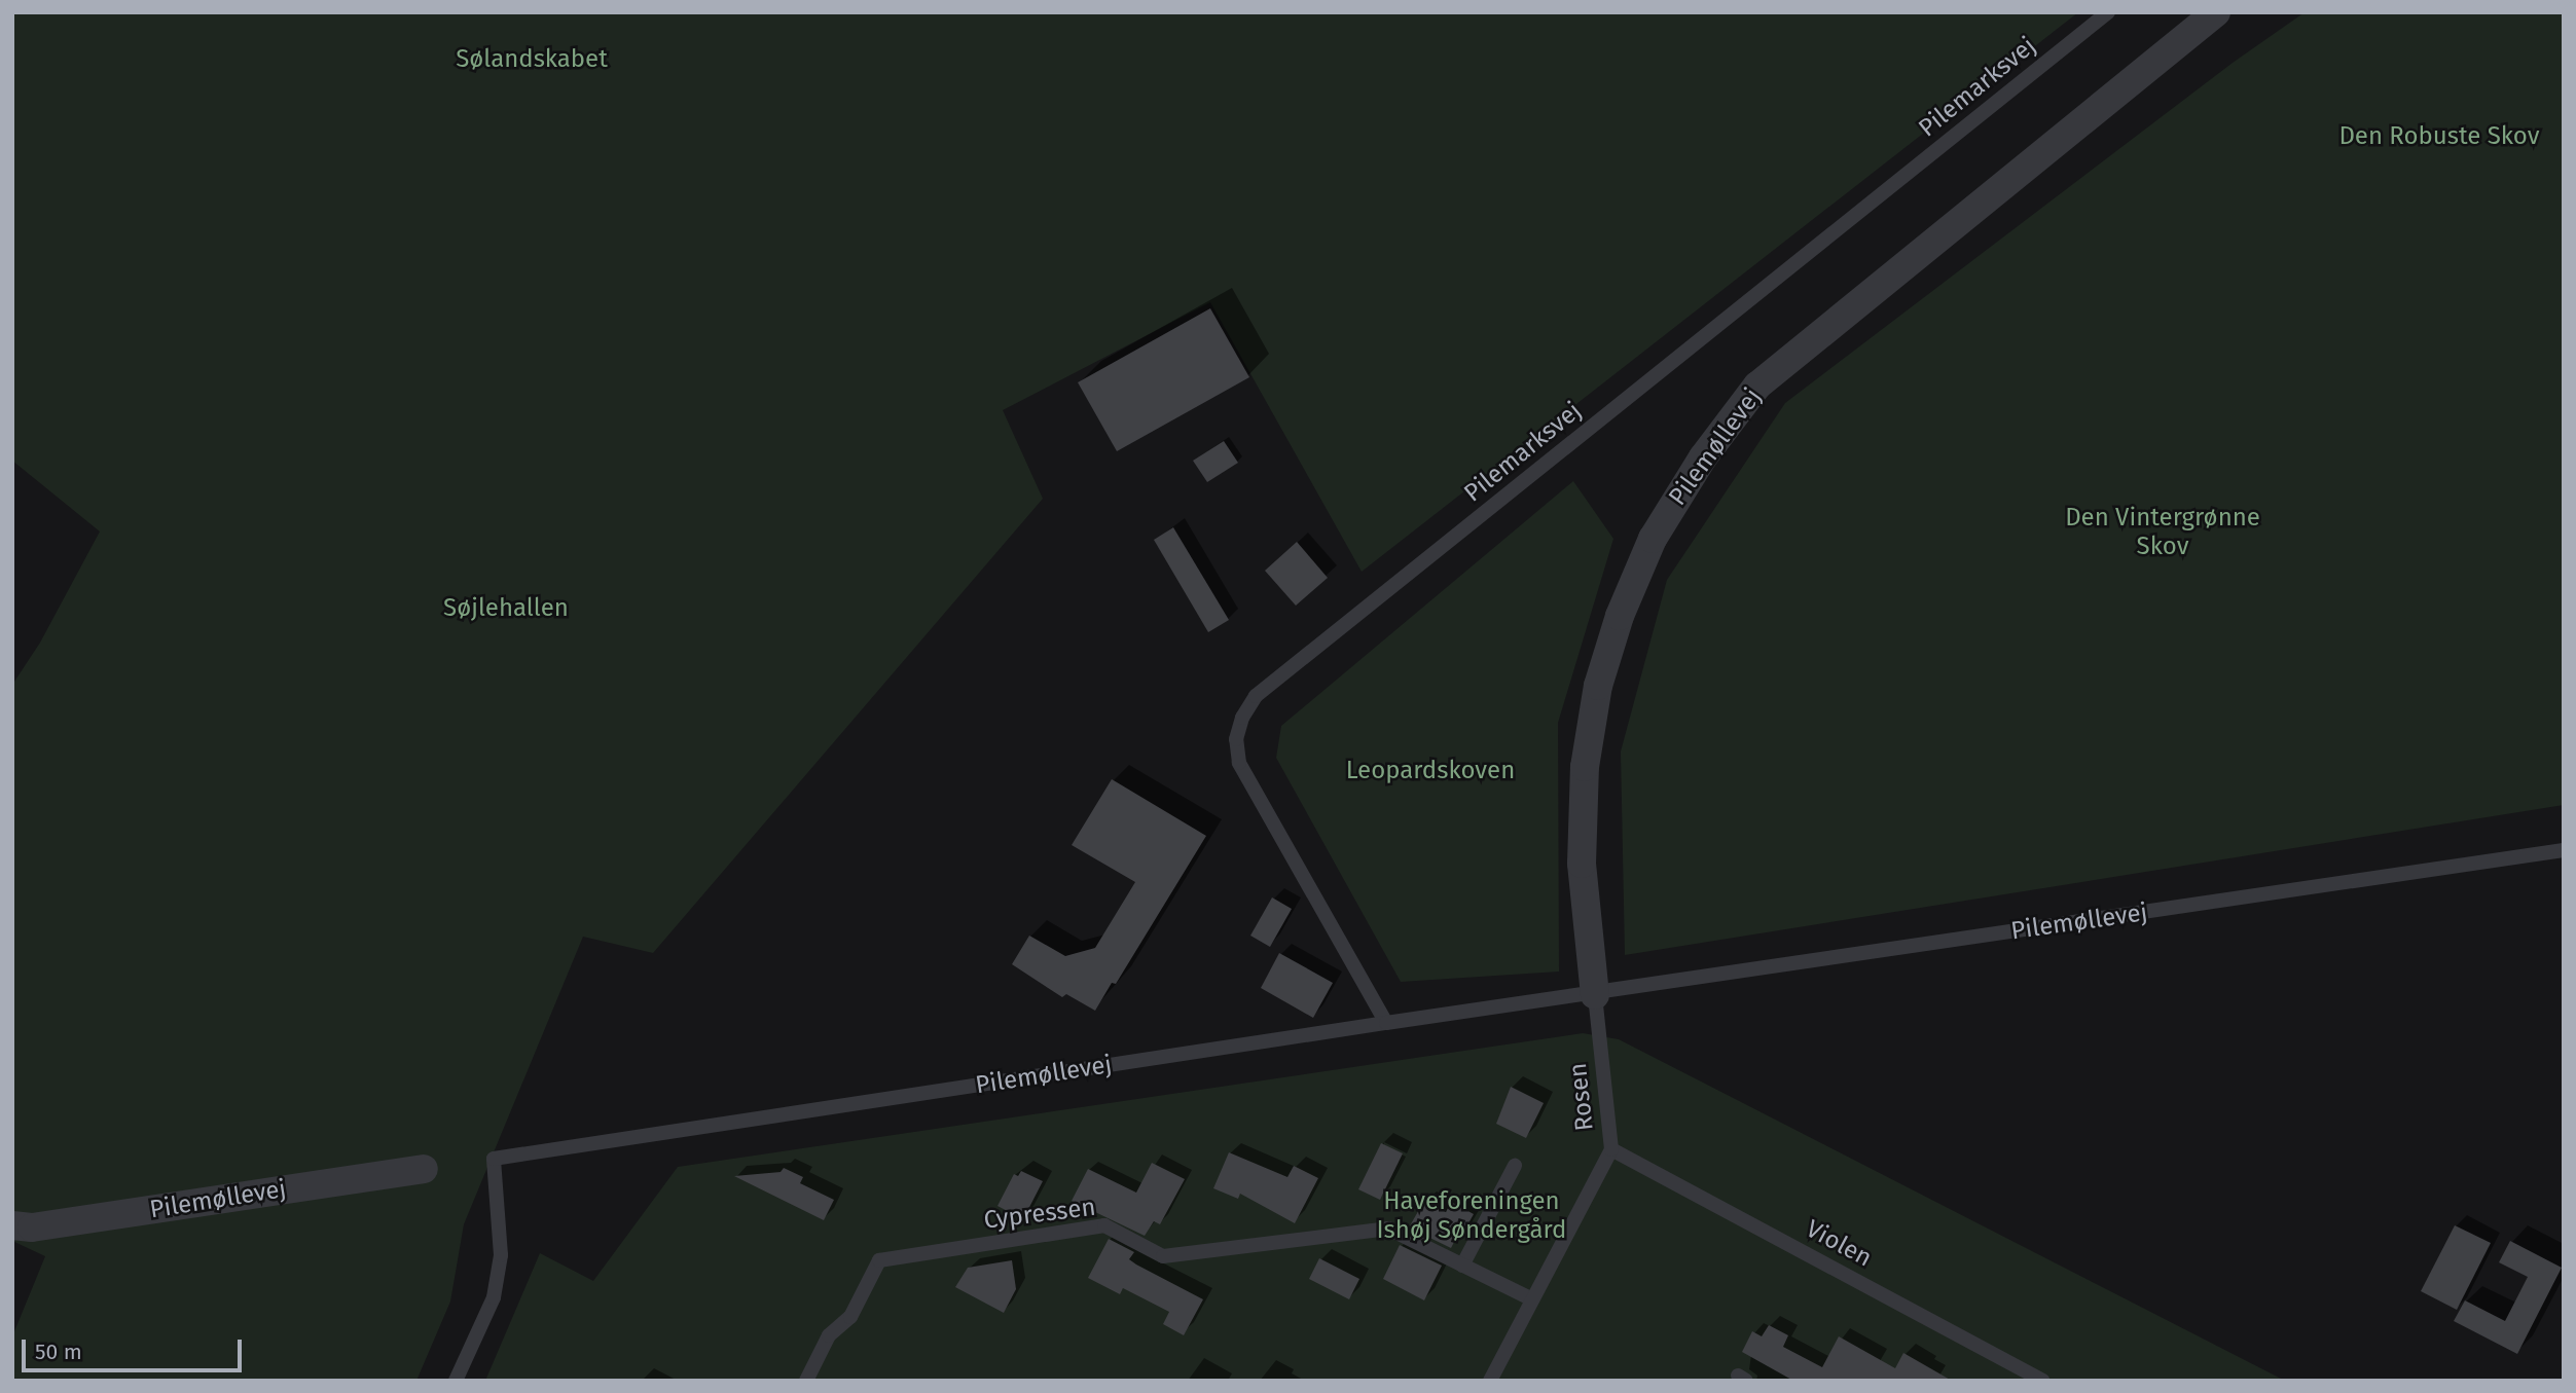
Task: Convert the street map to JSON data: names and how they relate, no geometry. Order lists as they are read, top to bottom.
{
  "streets": {
    "street": ["Pilemøllevej"],
    "lane": [
      "Pilemarksvej",
      "Rosen",
      "Cypressen",
      "Violen"
    ]
  },
  "crossings": [
    ["Pilemarksvej", "Pilemøllevej"],
    ["Pilemøllevej", "Rosen"],
    ["Rosen", "Cypressen"],
    ["Rosen", "Violen"]
  ],
  "parks": [
    "Sølandskabet",
    "Den Robuste Skov",
    "Den Vintergrønne Skov",
    "Søjlehallen",
    "Leopardskoven",
    "Haveforeningen Ishøj Søndergård"
  ],
  "scale_bar": "50 m"
}
